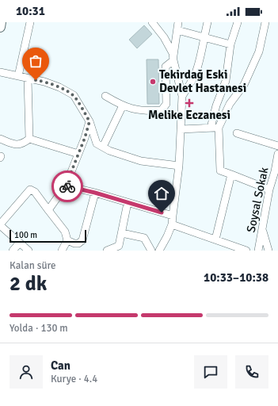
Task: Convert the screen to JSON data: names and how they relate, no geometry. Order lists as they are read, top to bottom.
{
  "streets": {
    "street": ["Soysal Sokak"]
  },
  "places": {
    "other": ["Tekirdağ Eski Devlet Hastanesi"],
    "health": ["Melike Eczanesi"]
  },
  "scale_bar": "100 m",
  "page": {
    "status": "10:31",
    "scale": "100 m",
    "heading": ["2 dk", "Kalan süre", "10:33–10:38"],
    "panel": ["Can", "Kurye · 4.4"],
    "bar": "Yolda · 130 m"
  }
}
